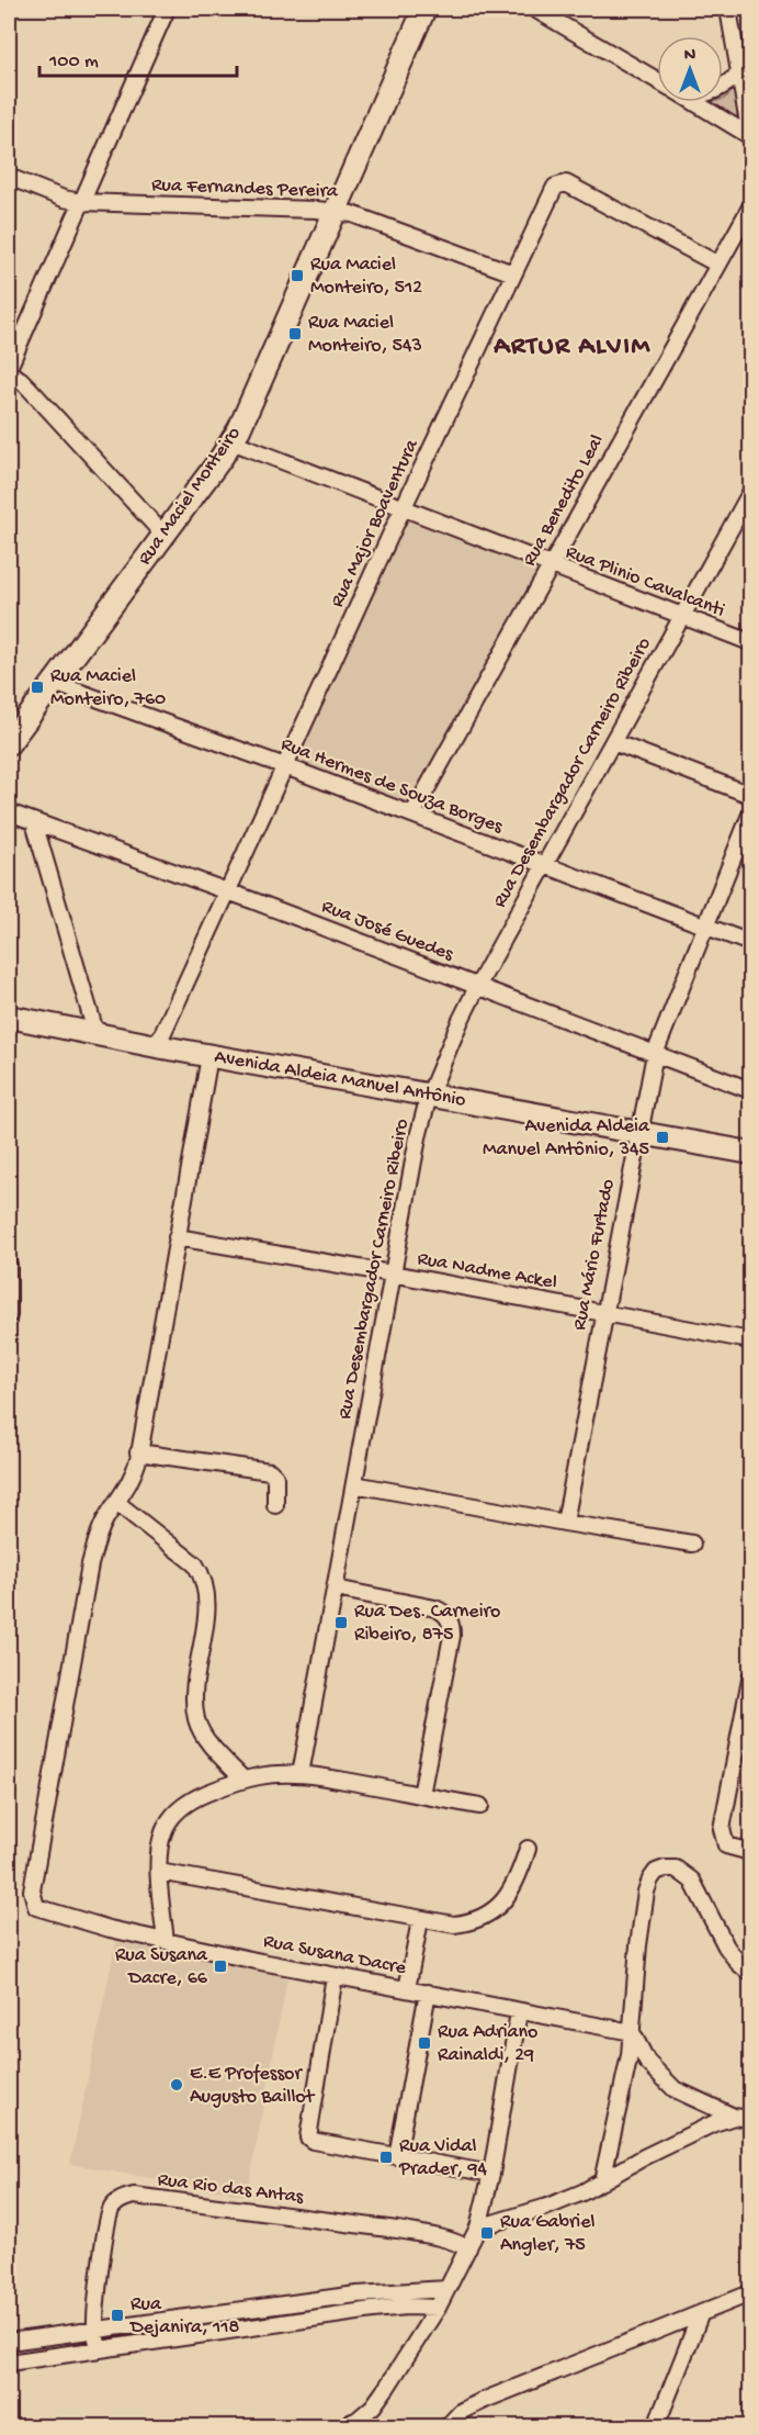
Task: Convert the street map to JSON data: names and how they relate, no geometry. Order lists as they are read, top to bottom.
{
  "streets": {
    "street": [
      "Rua Fernandes Pereira",
      "Rua Maciel Monteiro",
      "Rua Benedito Leal",
      "Rua Major Boaventura",
      "Rua Plinio Cavalcanti",
      "Rua Desembargador Carneiro Ribeiro",
      "Rua Hermes de Souza Borges",
      "Rua José Guedes",
      "Avenida Aldeia Manuel Antônio",
      "Rua Mário Furtado",
      "Rua Nadme Ackel",
      "Rua Susana Dacre",
      "Rua Rio das Antas"
    ]
  },
  "crossings": [
    ["Rua Fernandes Pereira", "Rua Maciel Monteiro"],
    ["Rua Fernandes Pereira", "Rua Major Boaventura"],
    ["Rua Maciel Monteiro", "Rua Plinio Cavalcanti"],
    ["Rua Maciel Monteiro", "Rua Hermes de Souza Borges"],
    ["Rua Benedito Leal", "Rua Major Boaventura"],
    ["Rua Benedito Leal", "Rua Plinio Cavalcanti"],
    ["Rua Benedito Leal", "Rua Hermes de Souza Borges"],
    ["Rua Major Boaventura", "Rua Plinio Cavalcanti"],
    ["Rua Major Boaventura", "Rua Hermes de Souza Borges"],
    ["Rua Major Boaventura", "Rua José Guedes"],
    ["Rua Major Boaventura", "Avenida Aldeia Manuel Antônio"],
    ["Rua Plinio Cavalcanti", "Rua Desembargador Carneiro Ribeiro"],
    ["Rua Desembargador Carneiro Ribeiro", "Rua Hermes de Souza Borges"],
    ["Rua Desembargador Carneiro Ribeiro", "Rua José Guedes"],
    ["Rua Desembargador Carneiro Ribeiro", "Avenida Aldeia Manuel Antônio"],
    ["Rua Desembargador Carneiro Ribeiro", "Rua Nadme Ackel"],
    ["Rua Hermes de Souza Borges", "Rua Mário Furtado"],
    ["Rua José Guedes", "Rua Mário Furtado"],
    ["Avenida Aldeia Manuel Antônio", "Rua Mário Furtado"],
    ["Rua Mário Furtado", "Rua Nadme Ackel"]
  ],
  "districts": ["ARTUR ALVIM"],
  "places": {
    "transit": [
      "Rua Maciel Monteiro, 512",
      "Rua Maciel Monteiro, 543",
      "Rua Maciel Monteiro, 760",
      "Avenida Aldeia Manuel Antônio, 345",
      "Rua Des. Carneiro Ribeiro, 875",
      "Rua Susana Dacre, 66",
      "Rua Adriano Rainaldi, 29",
      "Rua Vidal Prader, 94",
      "Rua Gabriel Angler, 75",
      "Rua Dejanira, 118"
    ],
    "other": ["E.E Professor Augusto Baillot"]
  },
  "scale_bar": "100 m",
  "north": "top"
}
